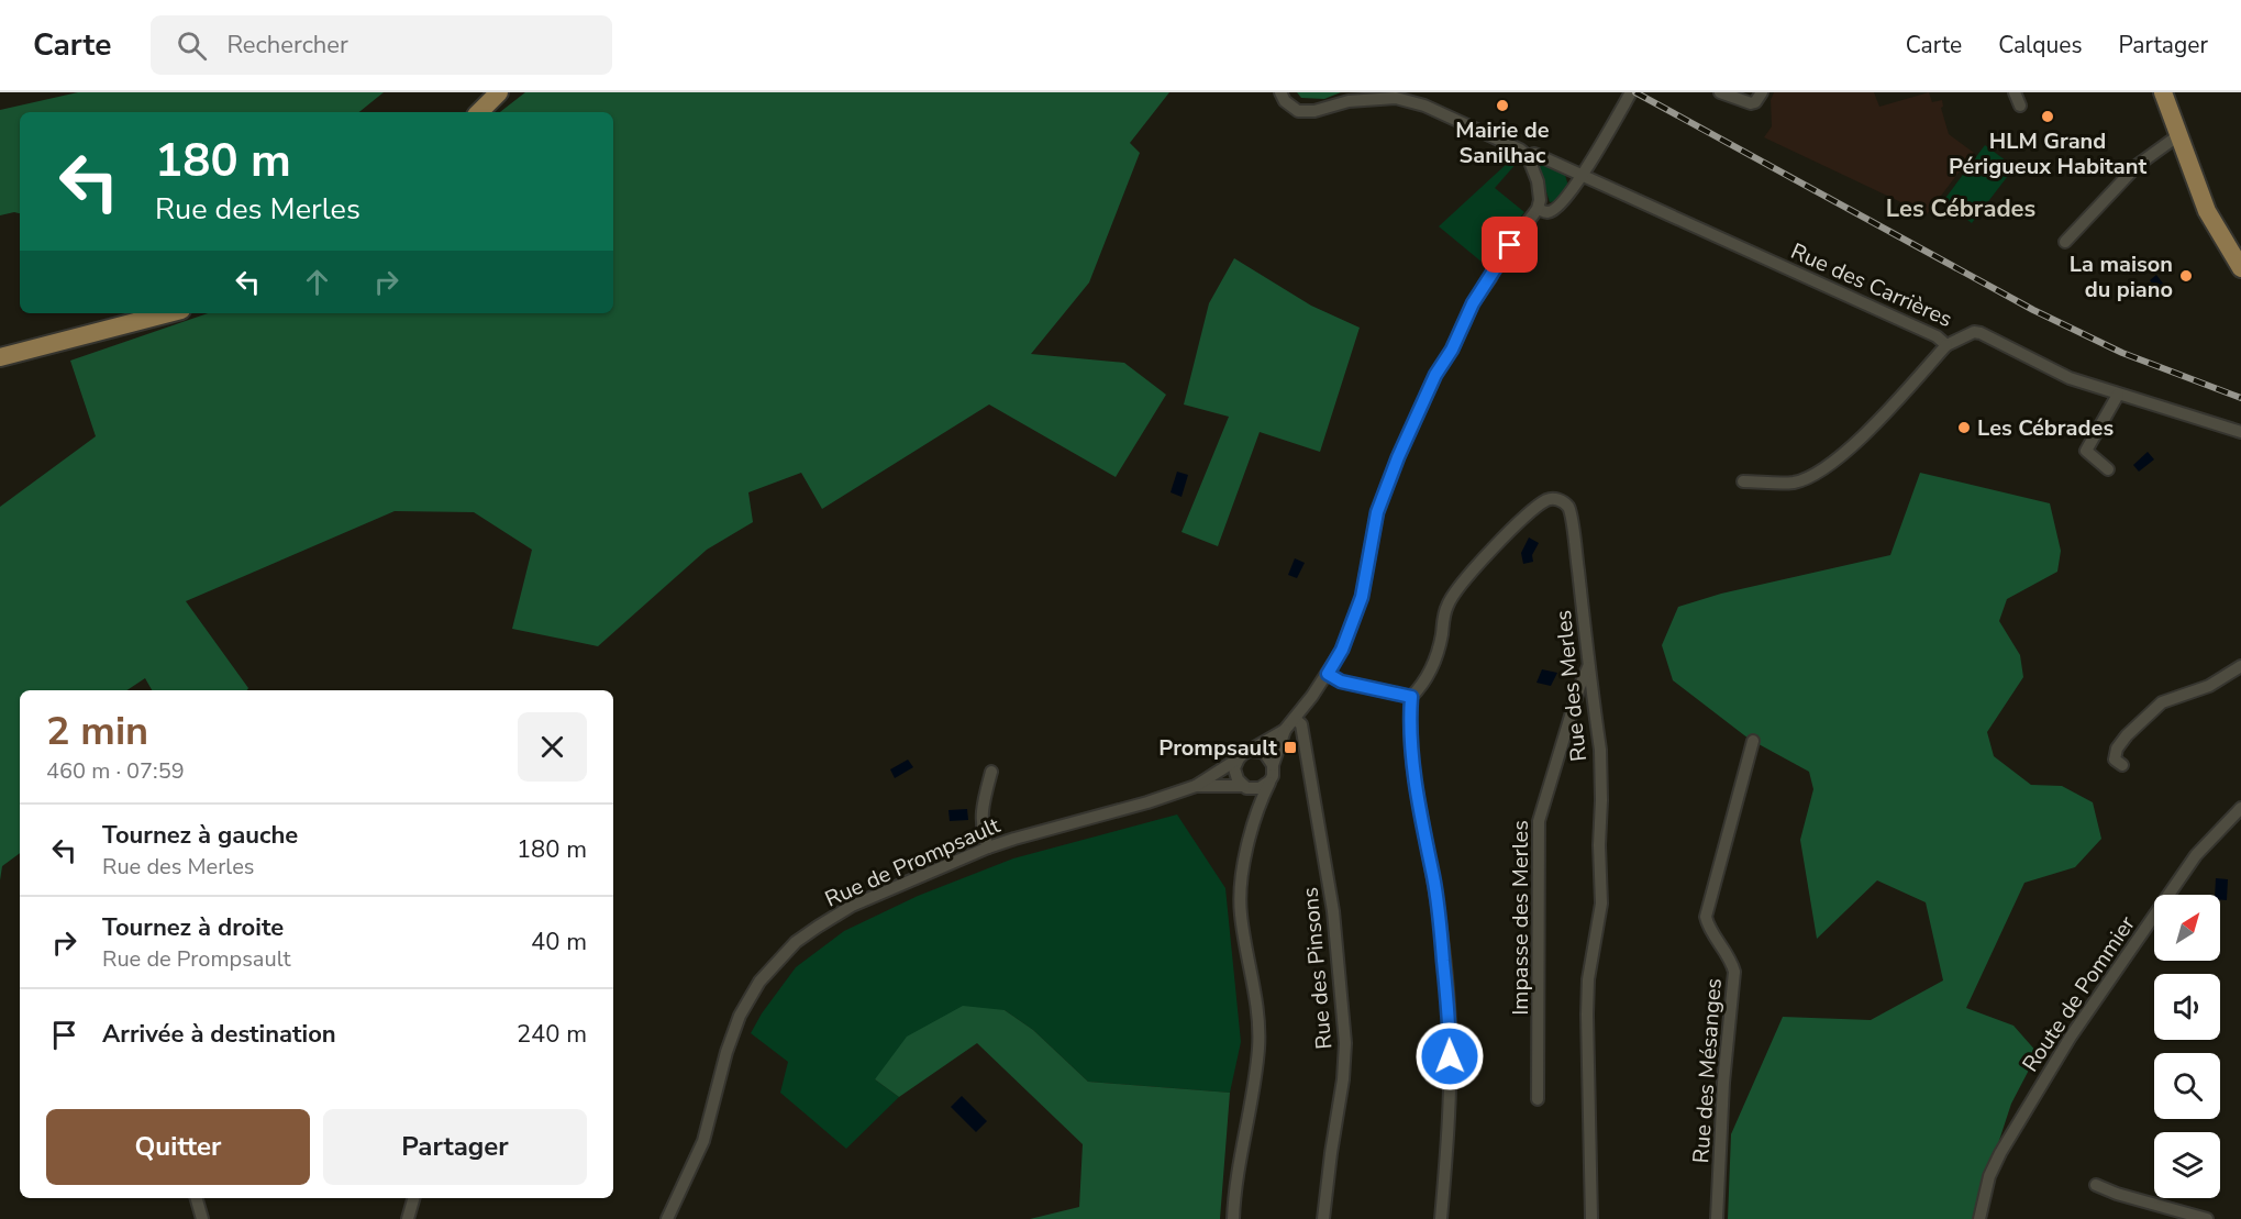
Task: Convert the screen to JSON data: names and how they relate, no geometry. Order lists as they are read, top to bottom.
{
  "streets": {
    "street": [
      "Rue des Carrières",
      "Rue des Merles",
      "Rue de Prompsault",
      "Impasse des Merles",
      "Rue des Pinsons",
      "Route de Pommier",
      "Rue des Mésanges"
    ]
  },
  "crossings": [
    ["Rue des Carrières", "Rue de Prompsault"],
    ["Rue des Merles", "Impasse des Merles"],
    ["Rue de Prompsault", "Rue des Pinsons"]
  ],
  "districts": ["Les Cébrades"],
  "places": {
    "other": [
      "Mairie de Sanilhac",
      "HLM Grand Périgueux Habitant",
      "La maison du piano",
      "Les Cébrades"
    ],
    "transit": ["Prompsault"]
  },
  "north": "top right",
  "page": {
    "header": "Carte",
    "search": "Rechercher",
    "nav": ["Carte", "Calques", "Partager"],
    "turn": ["180 m", "Rue des Merles"],
    "heading": ["2 min", "460 m · 07:59"],
    "list": [
      {
        "name": "Tournez à gauche",
        "note": "Rue des Merles",
        "value": "180 m"
      },
      {
        "name": "Tournez à droite",
        "note": "Rue de Prompsault",
        "value": "40 m"
      },
      {
        "name": "Arrivée à destination",
        "value": "240 m"
      }
    ],
    "buttons": ["Quitter", "Partager"]
  }
}
